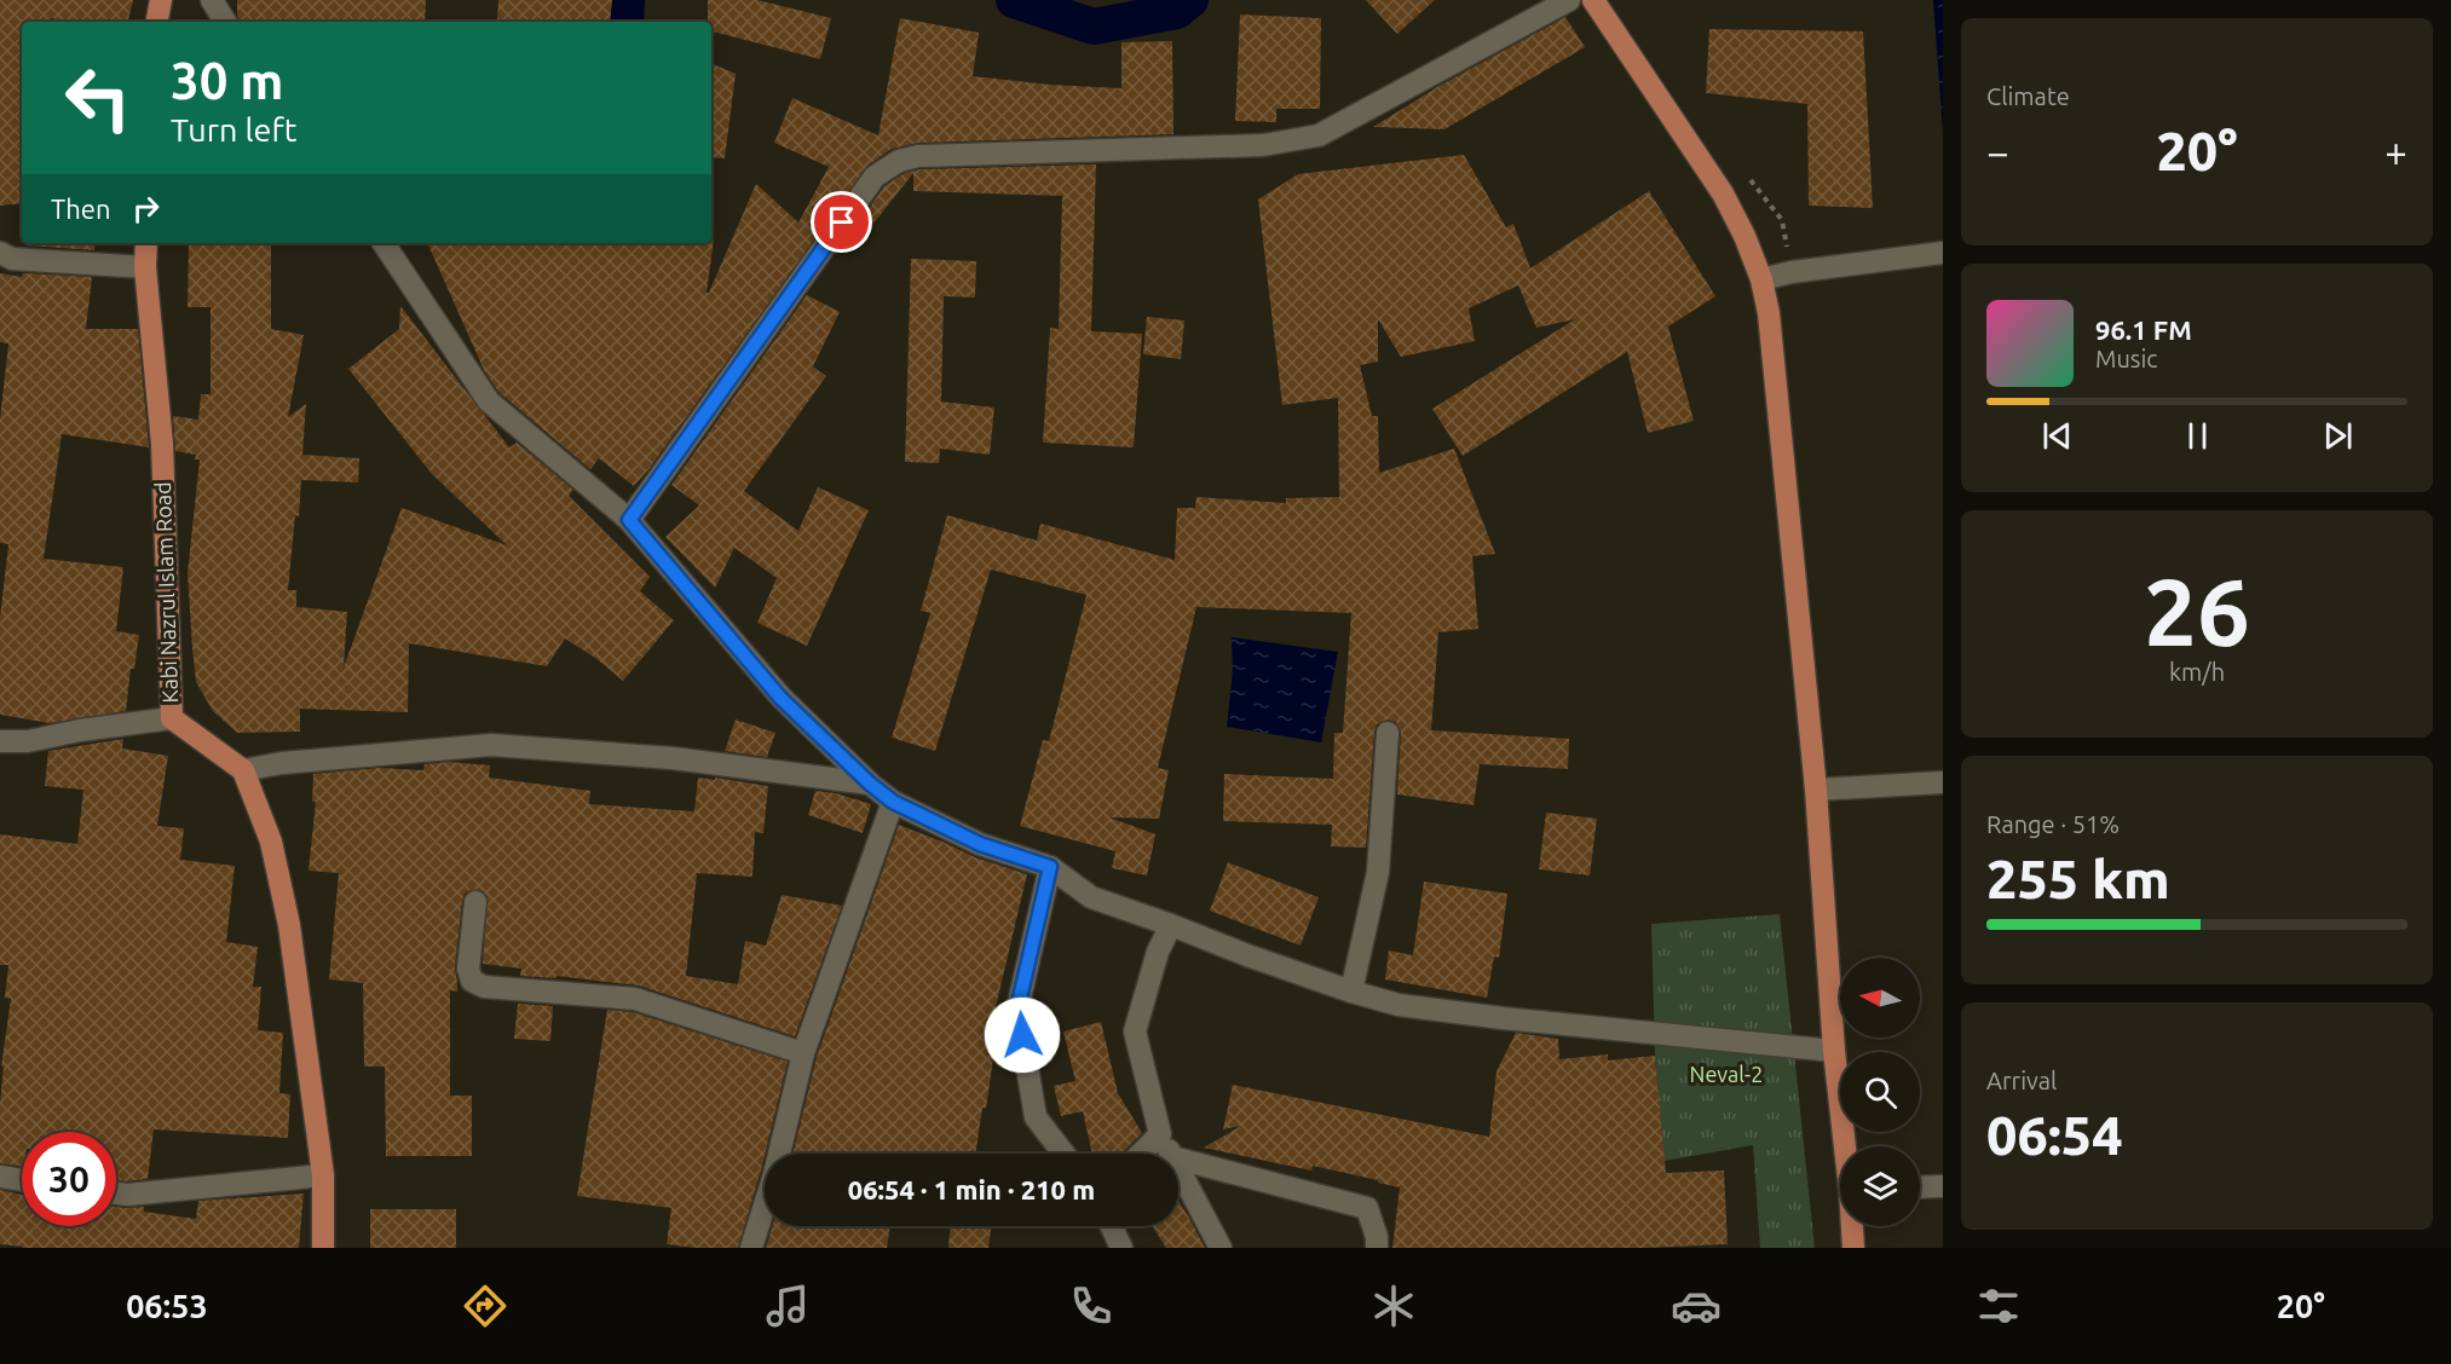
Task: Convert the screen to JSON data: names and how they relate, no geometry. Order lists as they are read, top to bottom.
{
  "streets": {
    "main road": ["Kabi Nazrul Islam Road"]
  },
  "parks": ["Neval-2"],
  "north": "left",
  "page": {
    "tile": [
      "Climate",
      ["26", "km/h"],
      ["Range · 51%", "255 km"],
      ["Arrival", "06:54"]
    ],
    "turn": ["30 m", "Turn left"],
    "heat": ["−", "20°", "+"],
    "then": "Then",
    "song": ["96.1 FM", "Music"],
    "limit": "30",
    "trip": "06:54 · 1 min · 210 m",
    "tabs": ["06:53", "20°"]
  }
}
